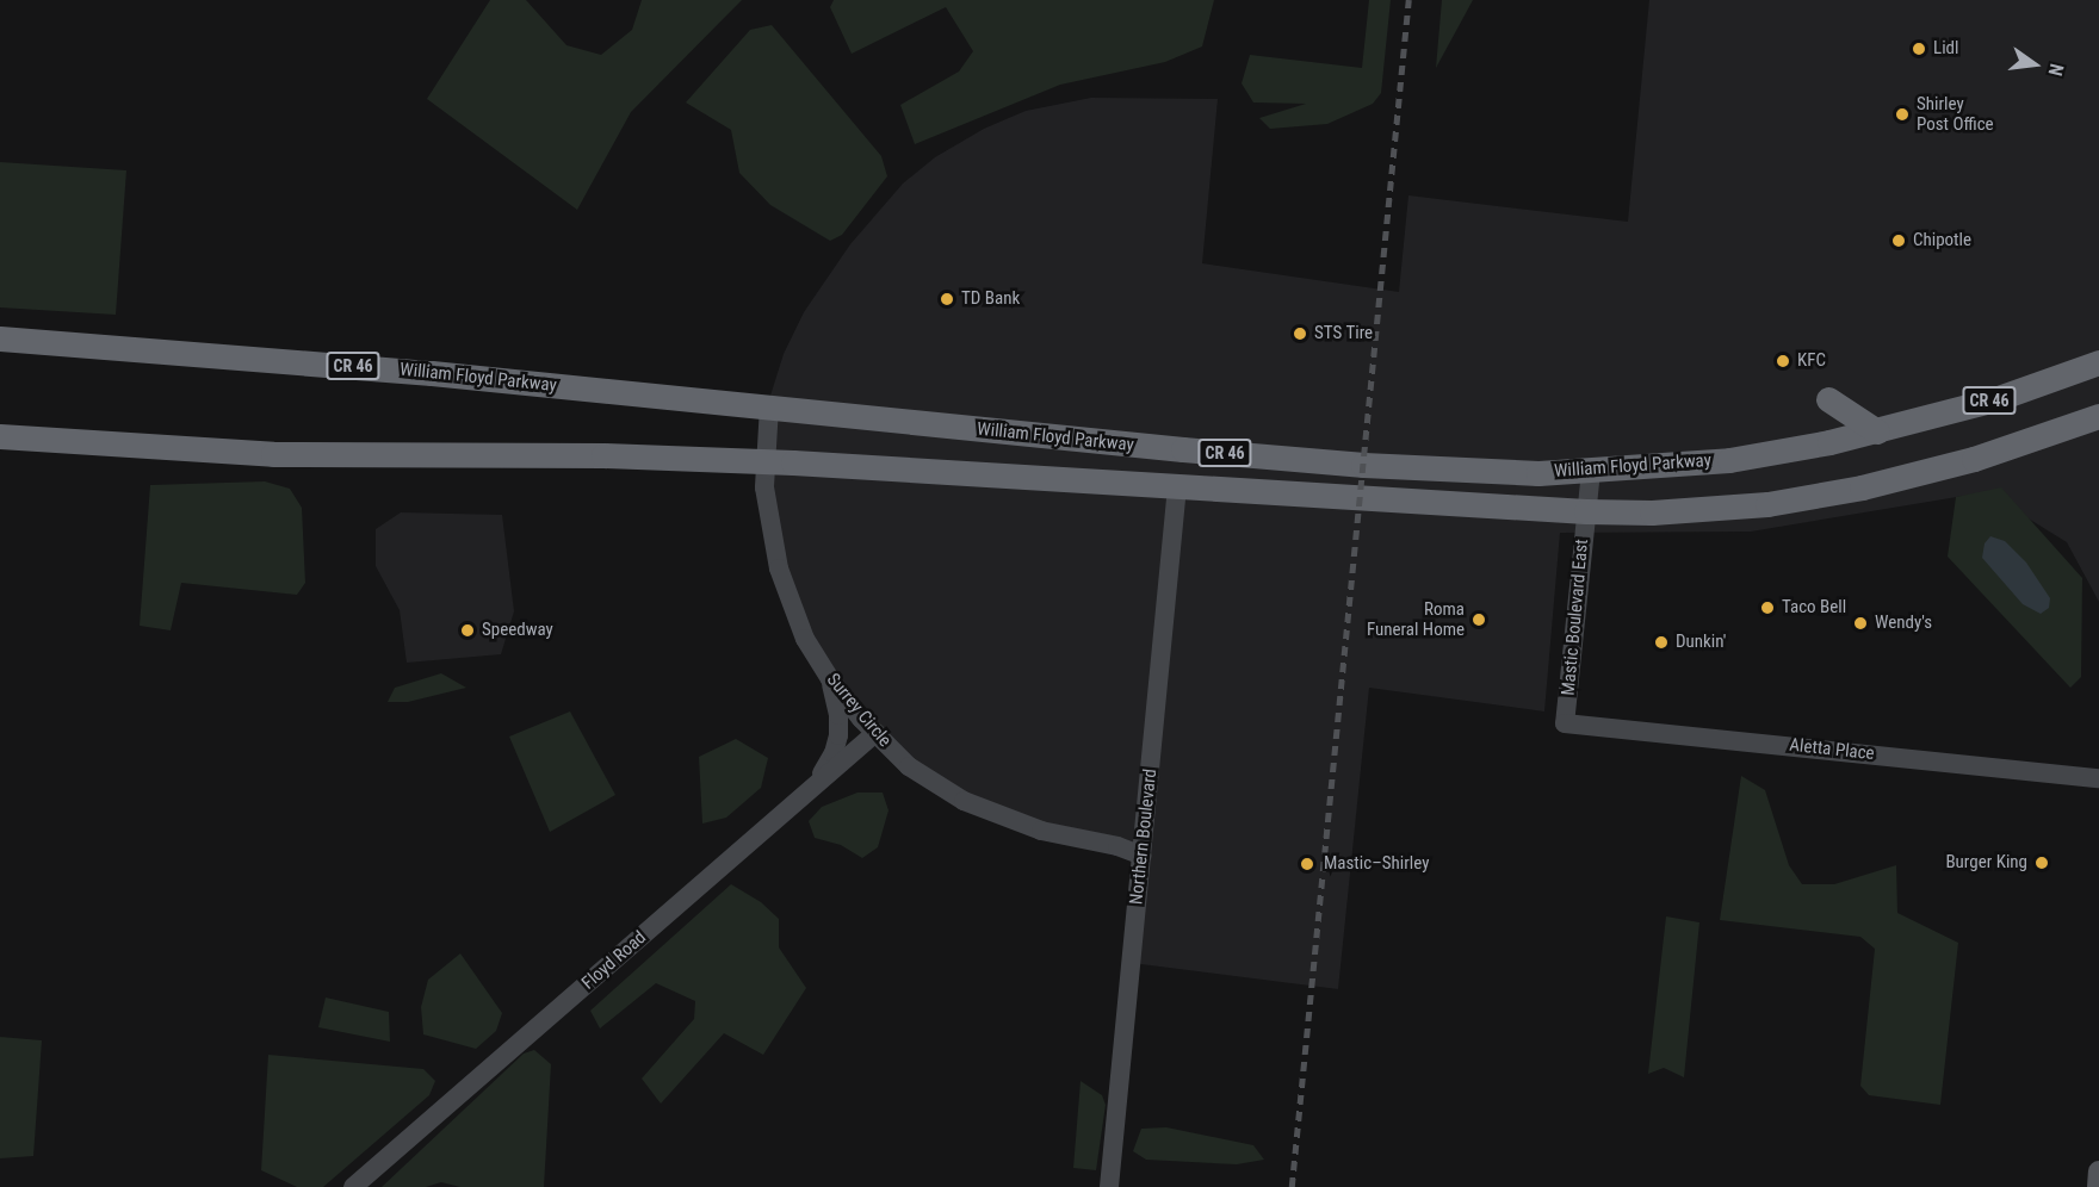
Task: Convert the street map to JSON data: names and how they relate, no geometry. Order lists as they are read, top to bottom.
{
  "streets": {
    "highway": ["CR 46", "William Floyd Parkway"],
    "street": [
      "Mastic Boulevard East",
      "Surrey Circle",
      "Aletta Place",
      "Northern Boulevard",
      "Floyd Road"
    ]
  },
  "crossings": [
    ["CR 46", "Mastic Boulevard East"],
    ["CR 46", "Surrey Circle"],
    ["CR 46", "Northern Boulevard"],
    ["William Floyd Parkway", "Mastic Boulevard East"],
    ["William Floyd Parkway", "Surrey Circle"],
    ["Mastic Boulevard East", "Aletta Place"],
    ["Surrey Circle", "Northern Boulevard"],
    ["Surrey Circle", "Floyd Road"]
  ],
  "places": [
    "Lidl",
    "Shirley Post Office",
    "Chipotle",
    "TD Bank",
    "STS Tire",
    "KFC",
    "Taco Bell",
    "Roma Funeral Home",
    "Wendy's",
    "Speedway",
    "Dunkin'",
    "Burger King",
    "Mastic–Shirley"
  ],
  "north": "right"
}
